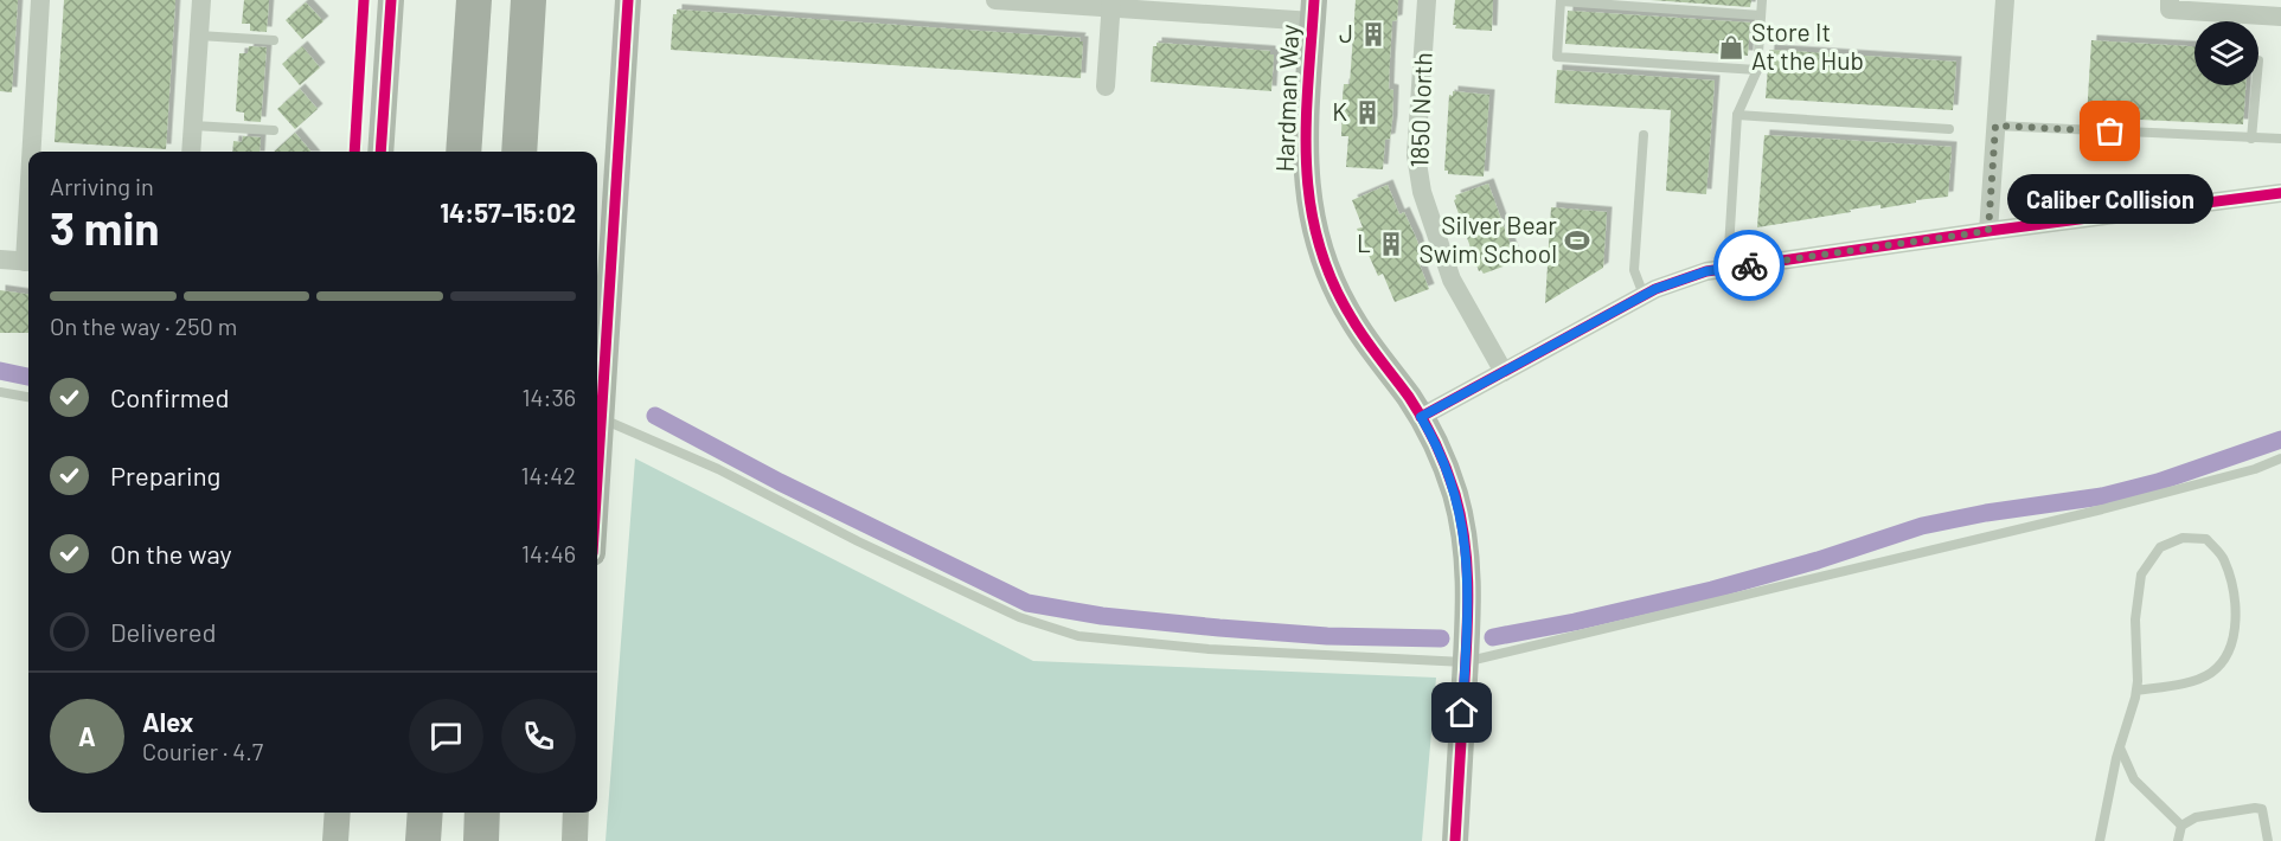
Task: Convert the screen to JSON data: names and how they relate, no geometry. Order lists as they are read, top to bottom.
{
  "streets": {
    "street": ["Hardman Way", "1850 North"]
  },
  "places": {
    "building": ["J", "K", "L"],
    "shop": ["Store It At the Hub"],
    "other": ["Caliber Collision"],
    "sports": ["Silver Bear Swim School"]
  },
  "page": {
    "heading": ["3 min", "Arriving in", "14:57–15:02"],
    "panel": ["Alex", "Courier · 4.7"],
    "bubble": "Caliber Collision",
    "bar": "On the way · 250 m",
    "list": [
      ["Confirmed", "14:36"],
      ["Preparing", "14:42"],
      ["On the way", "14:46"],
      "Delivered"
    ],
    "round": "A"
  }
}
